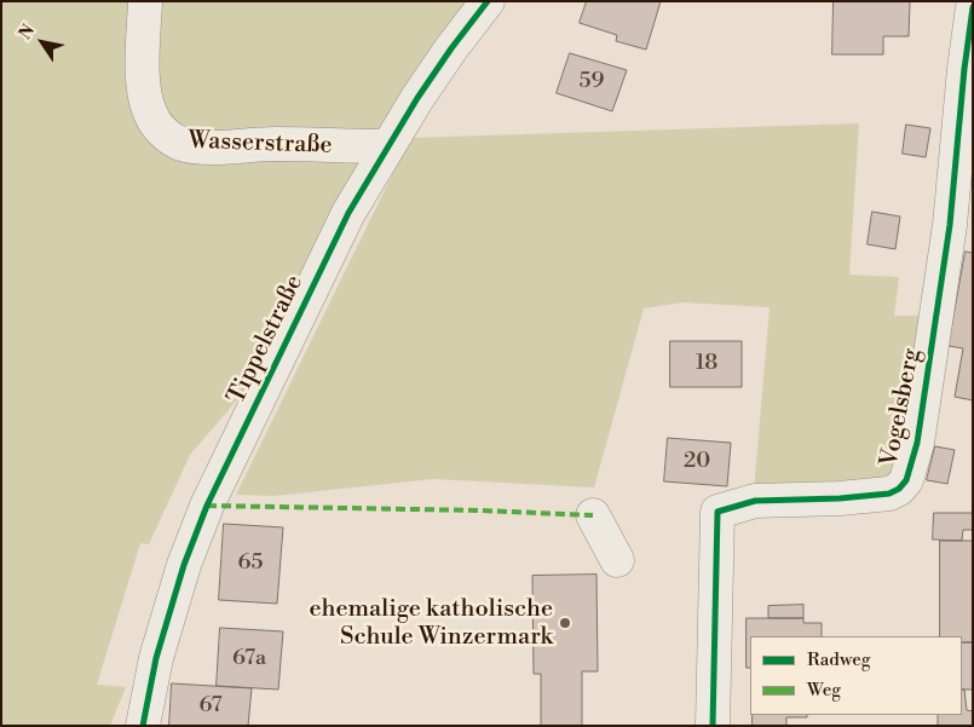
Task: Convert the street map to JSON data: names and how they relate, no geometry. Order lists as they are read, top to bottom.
{
  "streets": {
    "street": ["Wasserstraße", "Tippelstraße", "Vogelsberg"]
  },
  "crossings": [
    ["Wasserstraße", "Tippelstraße"]
  ],
  "places": ["ehemalige katholische Schule Winzermark"],
  "house_numbers": [
    "59",
    "18",
    "20",
    "65",
    "67a",
    "67"
  ],
  "legend": ["Radweg", "Weg"],
  "north": "top left"
}
